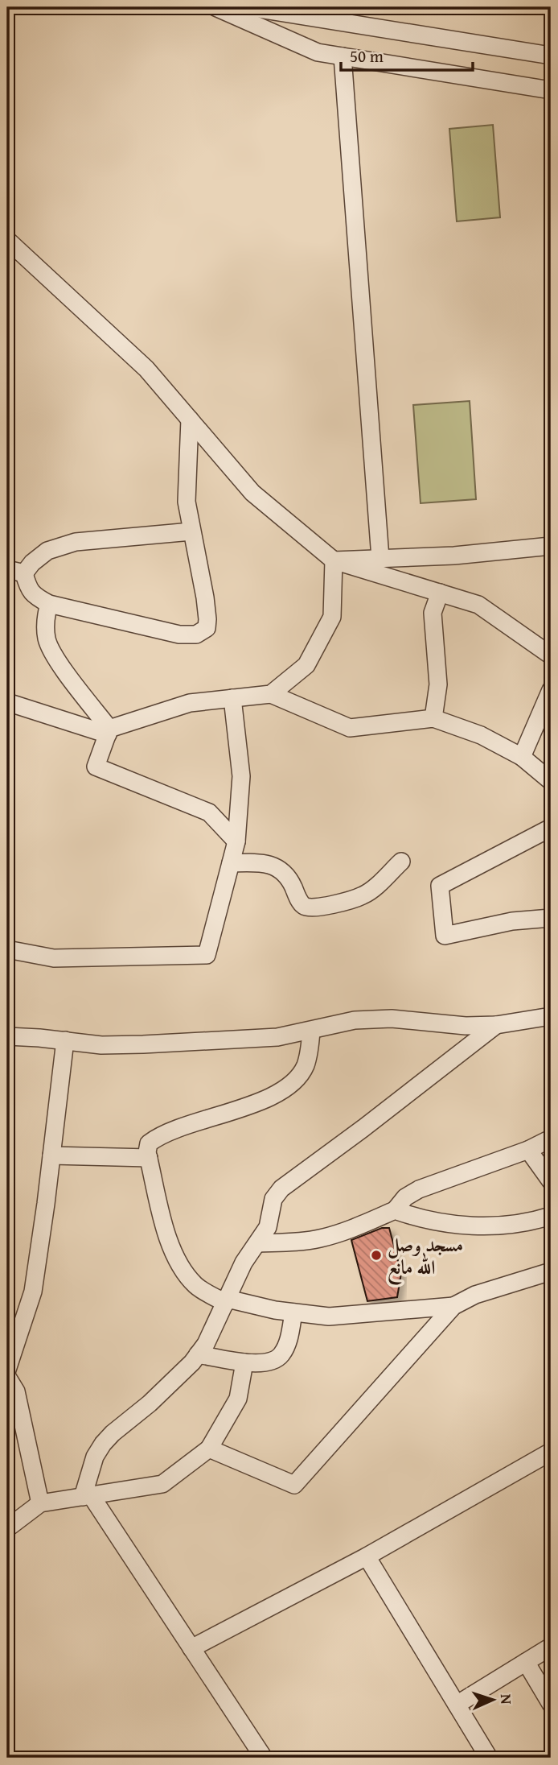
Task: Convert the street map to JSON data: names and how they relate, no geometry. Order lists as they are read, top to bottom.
{
  "places": ["مسجد وصل الله مانع"],
  "scale_bar": "50 m",
  "north": "right"
}
